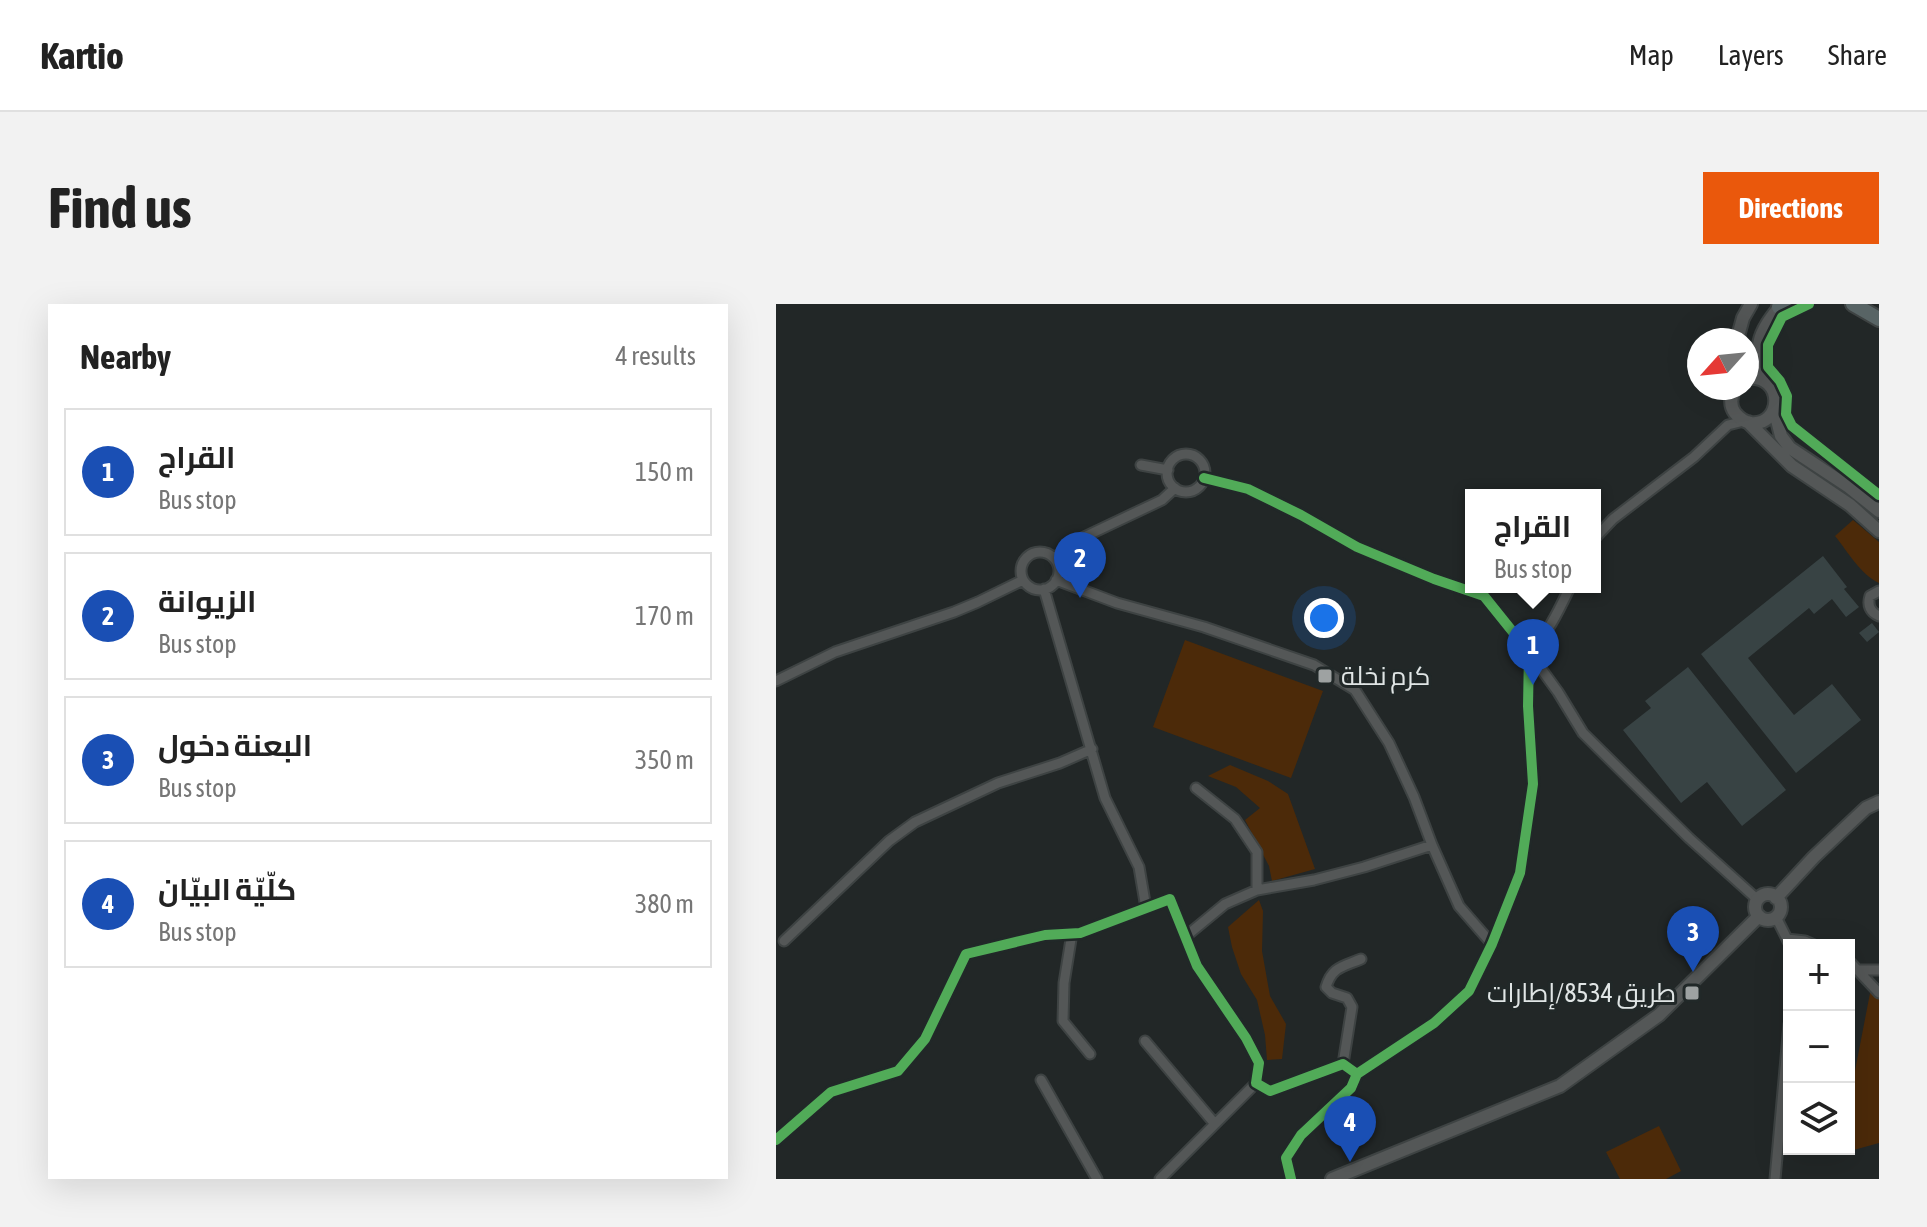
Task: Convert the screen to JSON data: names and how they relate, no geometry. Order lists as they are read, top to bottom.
{
  "places": {
    "transit": ["كرم نخلة", "طريق 8534/إطارات"]
  },
  "north": "bottom left",
  "page": {
    "header": "Kartio",
    "nav": ["Map", "Layers", "Share"],
    "buttons": "Directions",
    "title": "Find us",
    "heading": ["Nearby", "4 results"],
    "list": [
      {
        "mark": "1",
        "name": "القراج",
        "note": "Bus stop",
        "value": "150 m"
      },
      {
        "mark": "2",
        "name": "الزيوانة",
        "note": "Bus stop",
        "value": "170 m"
      },
      {
        "mark": "3",
        "name": "البعنة دخول",
        "note": "Bus stop",
        "value": "350 m"
      },
      {
        "mark": "4",
        "name": "كلّيّة البيّان",
        "note": "Bus stop",
        "value": "380 m"
      }
    ],
    "popup": ["القراج", "Bus stop"],
    "pins": [
      "2",
      "1",
      "3",
      "4"
    ],
    "map_buttons": ["+", "−"]
  }
}
